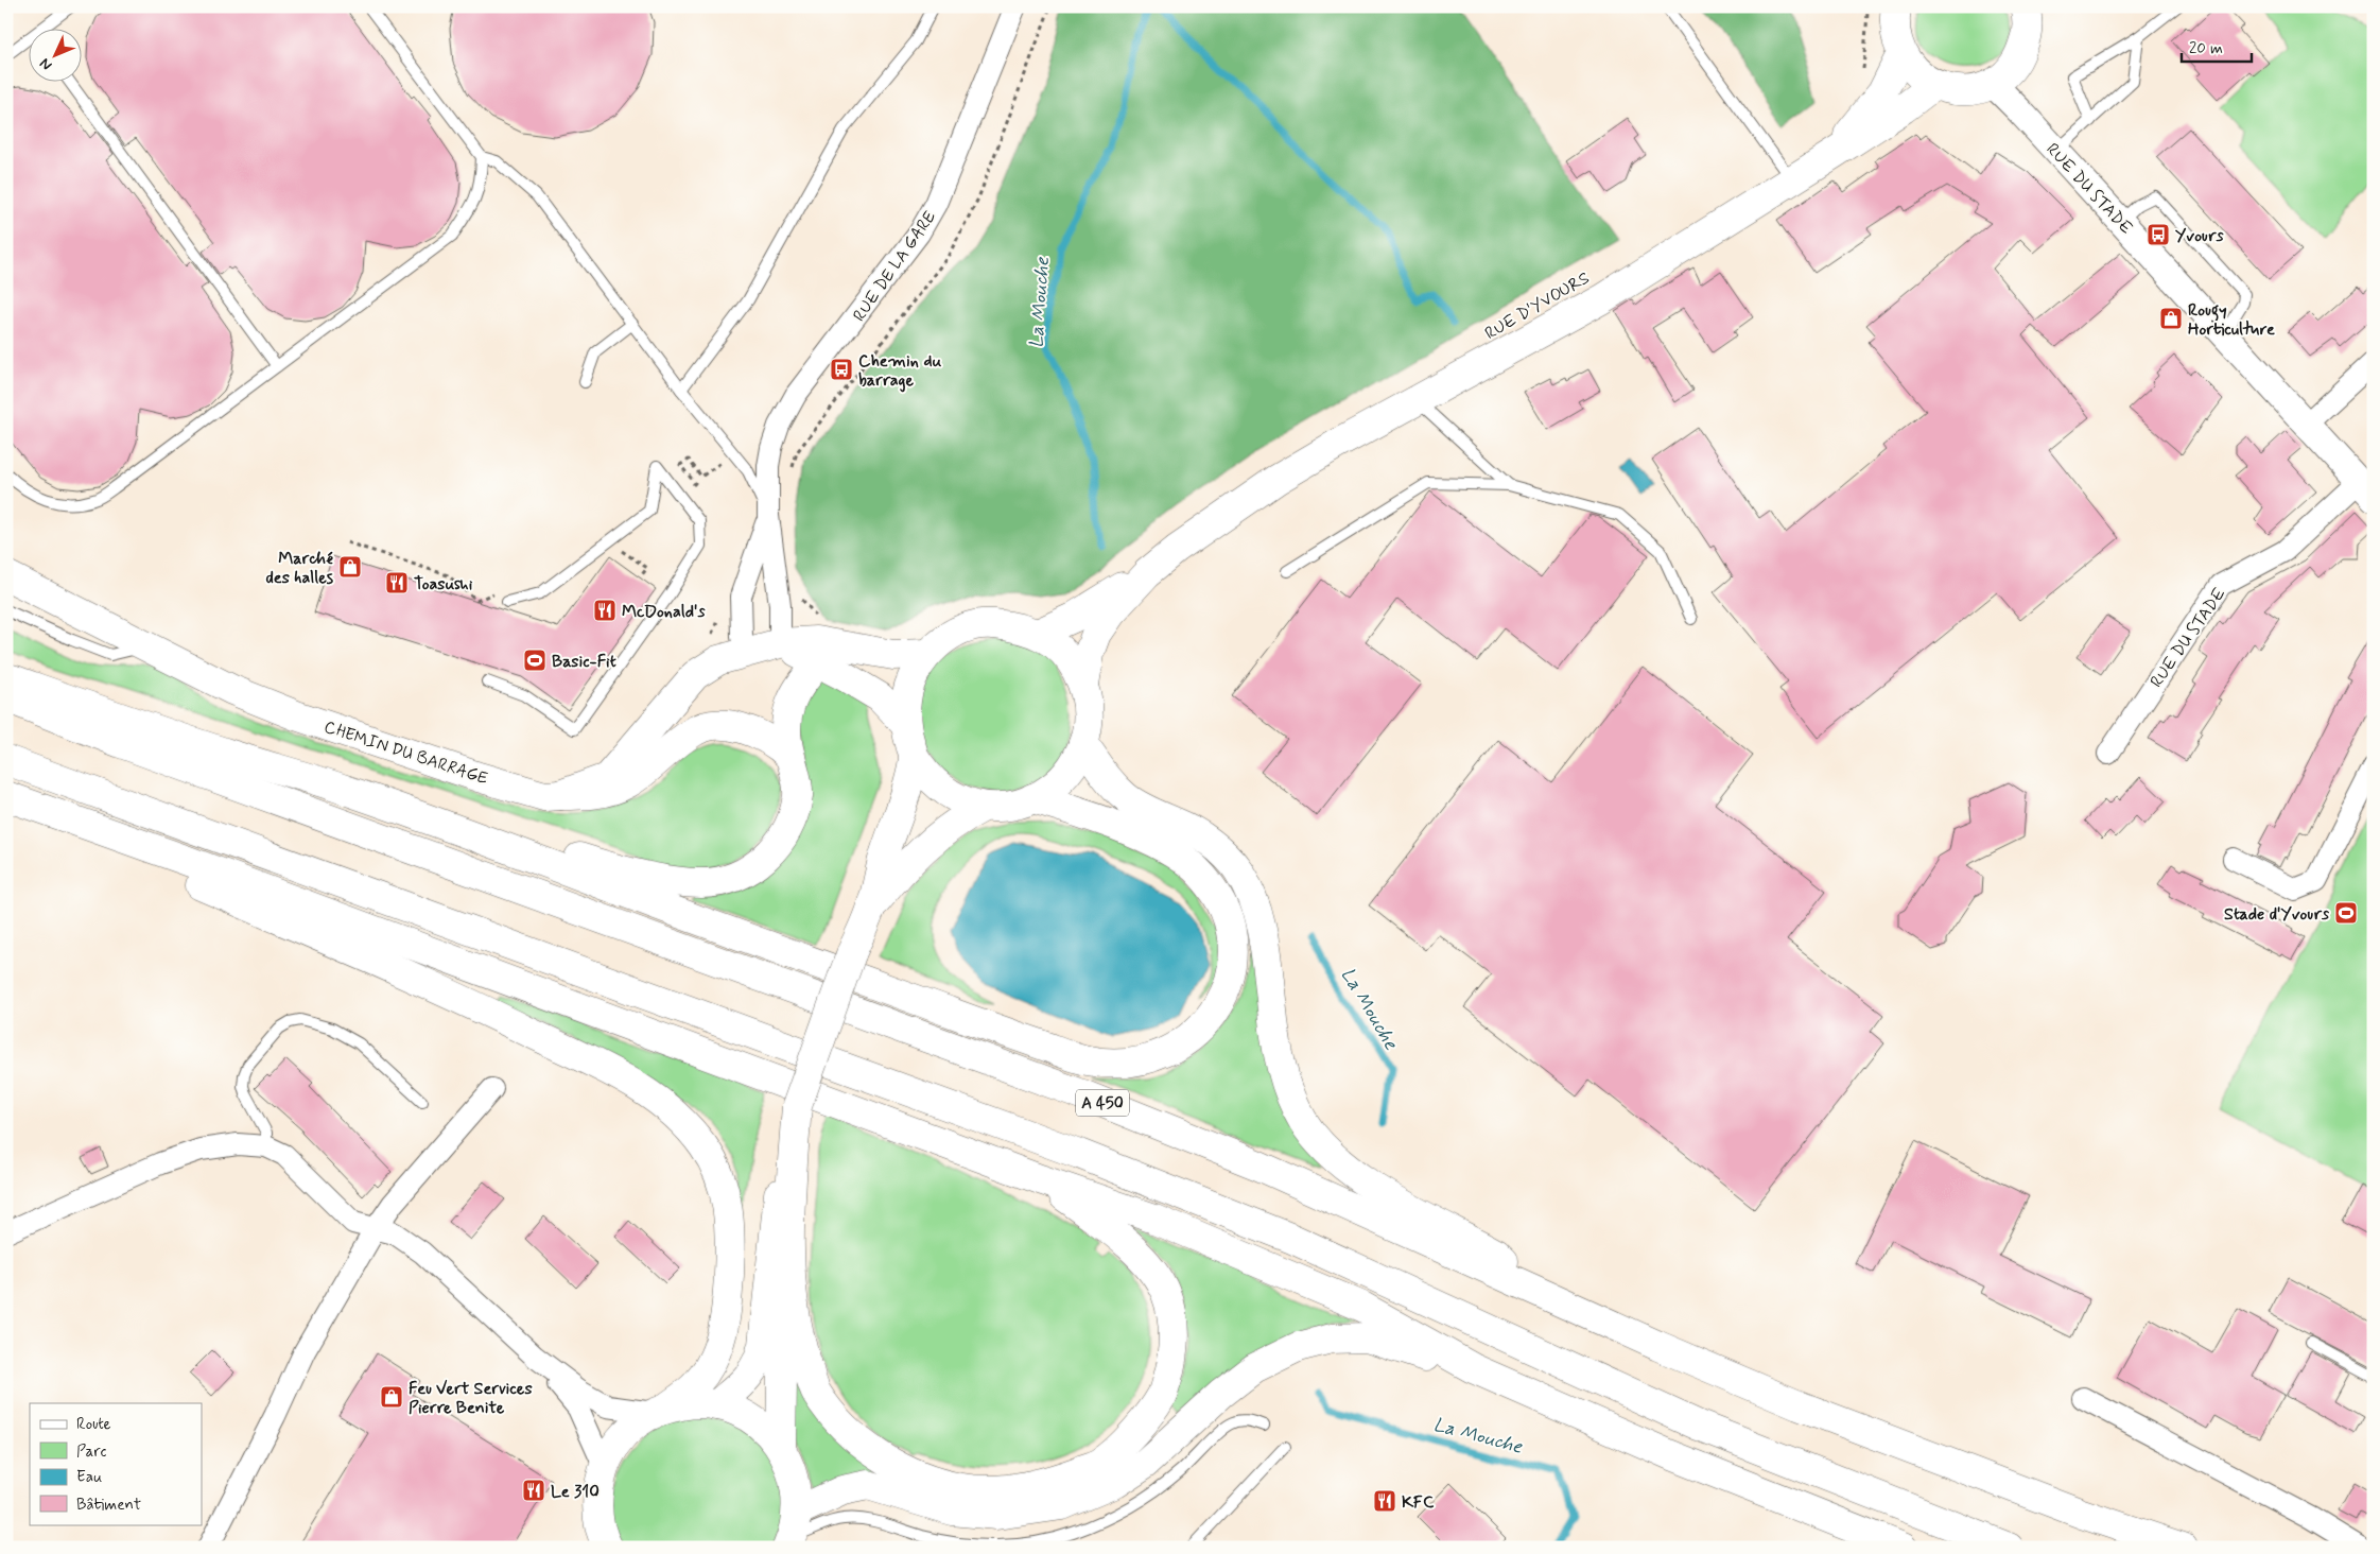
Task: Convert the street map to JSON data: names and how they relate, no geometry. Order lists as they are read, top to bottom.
{
  "streets": {
    "main road": ["RUE D'YVOURS", "CHEMIN DU BARRAGE", "A 450"],
    "street": ["RUE DU STADE", "RUE DE LA GARE"]
  },
  "crossings": [
    ["RUE DE LA GARE", "CHEMIN DU BARRAGE"]
  ],
  "water": ["La Mouche"],
  "places": {
    "bus stop": ["Yvours", "Chemin du barrage"],
    "shop": ["Rougy Horticulture", "Marché des halles", "Feu Vert Services Pierre Benite"],
    "restaurant": [
      "Toasushi",
      "McDonald's",
      "Le 310",
      "KFC"
    ],
    "sports": ["Basic-Fit", "Stade d'Yvours"]
  },
  "legend": [
    "Route",
    "Parc",
    "Eau",
    "Bâtiment"
  ],
  "scale_bar": "20 m",
  "north": "bottom left"
}
